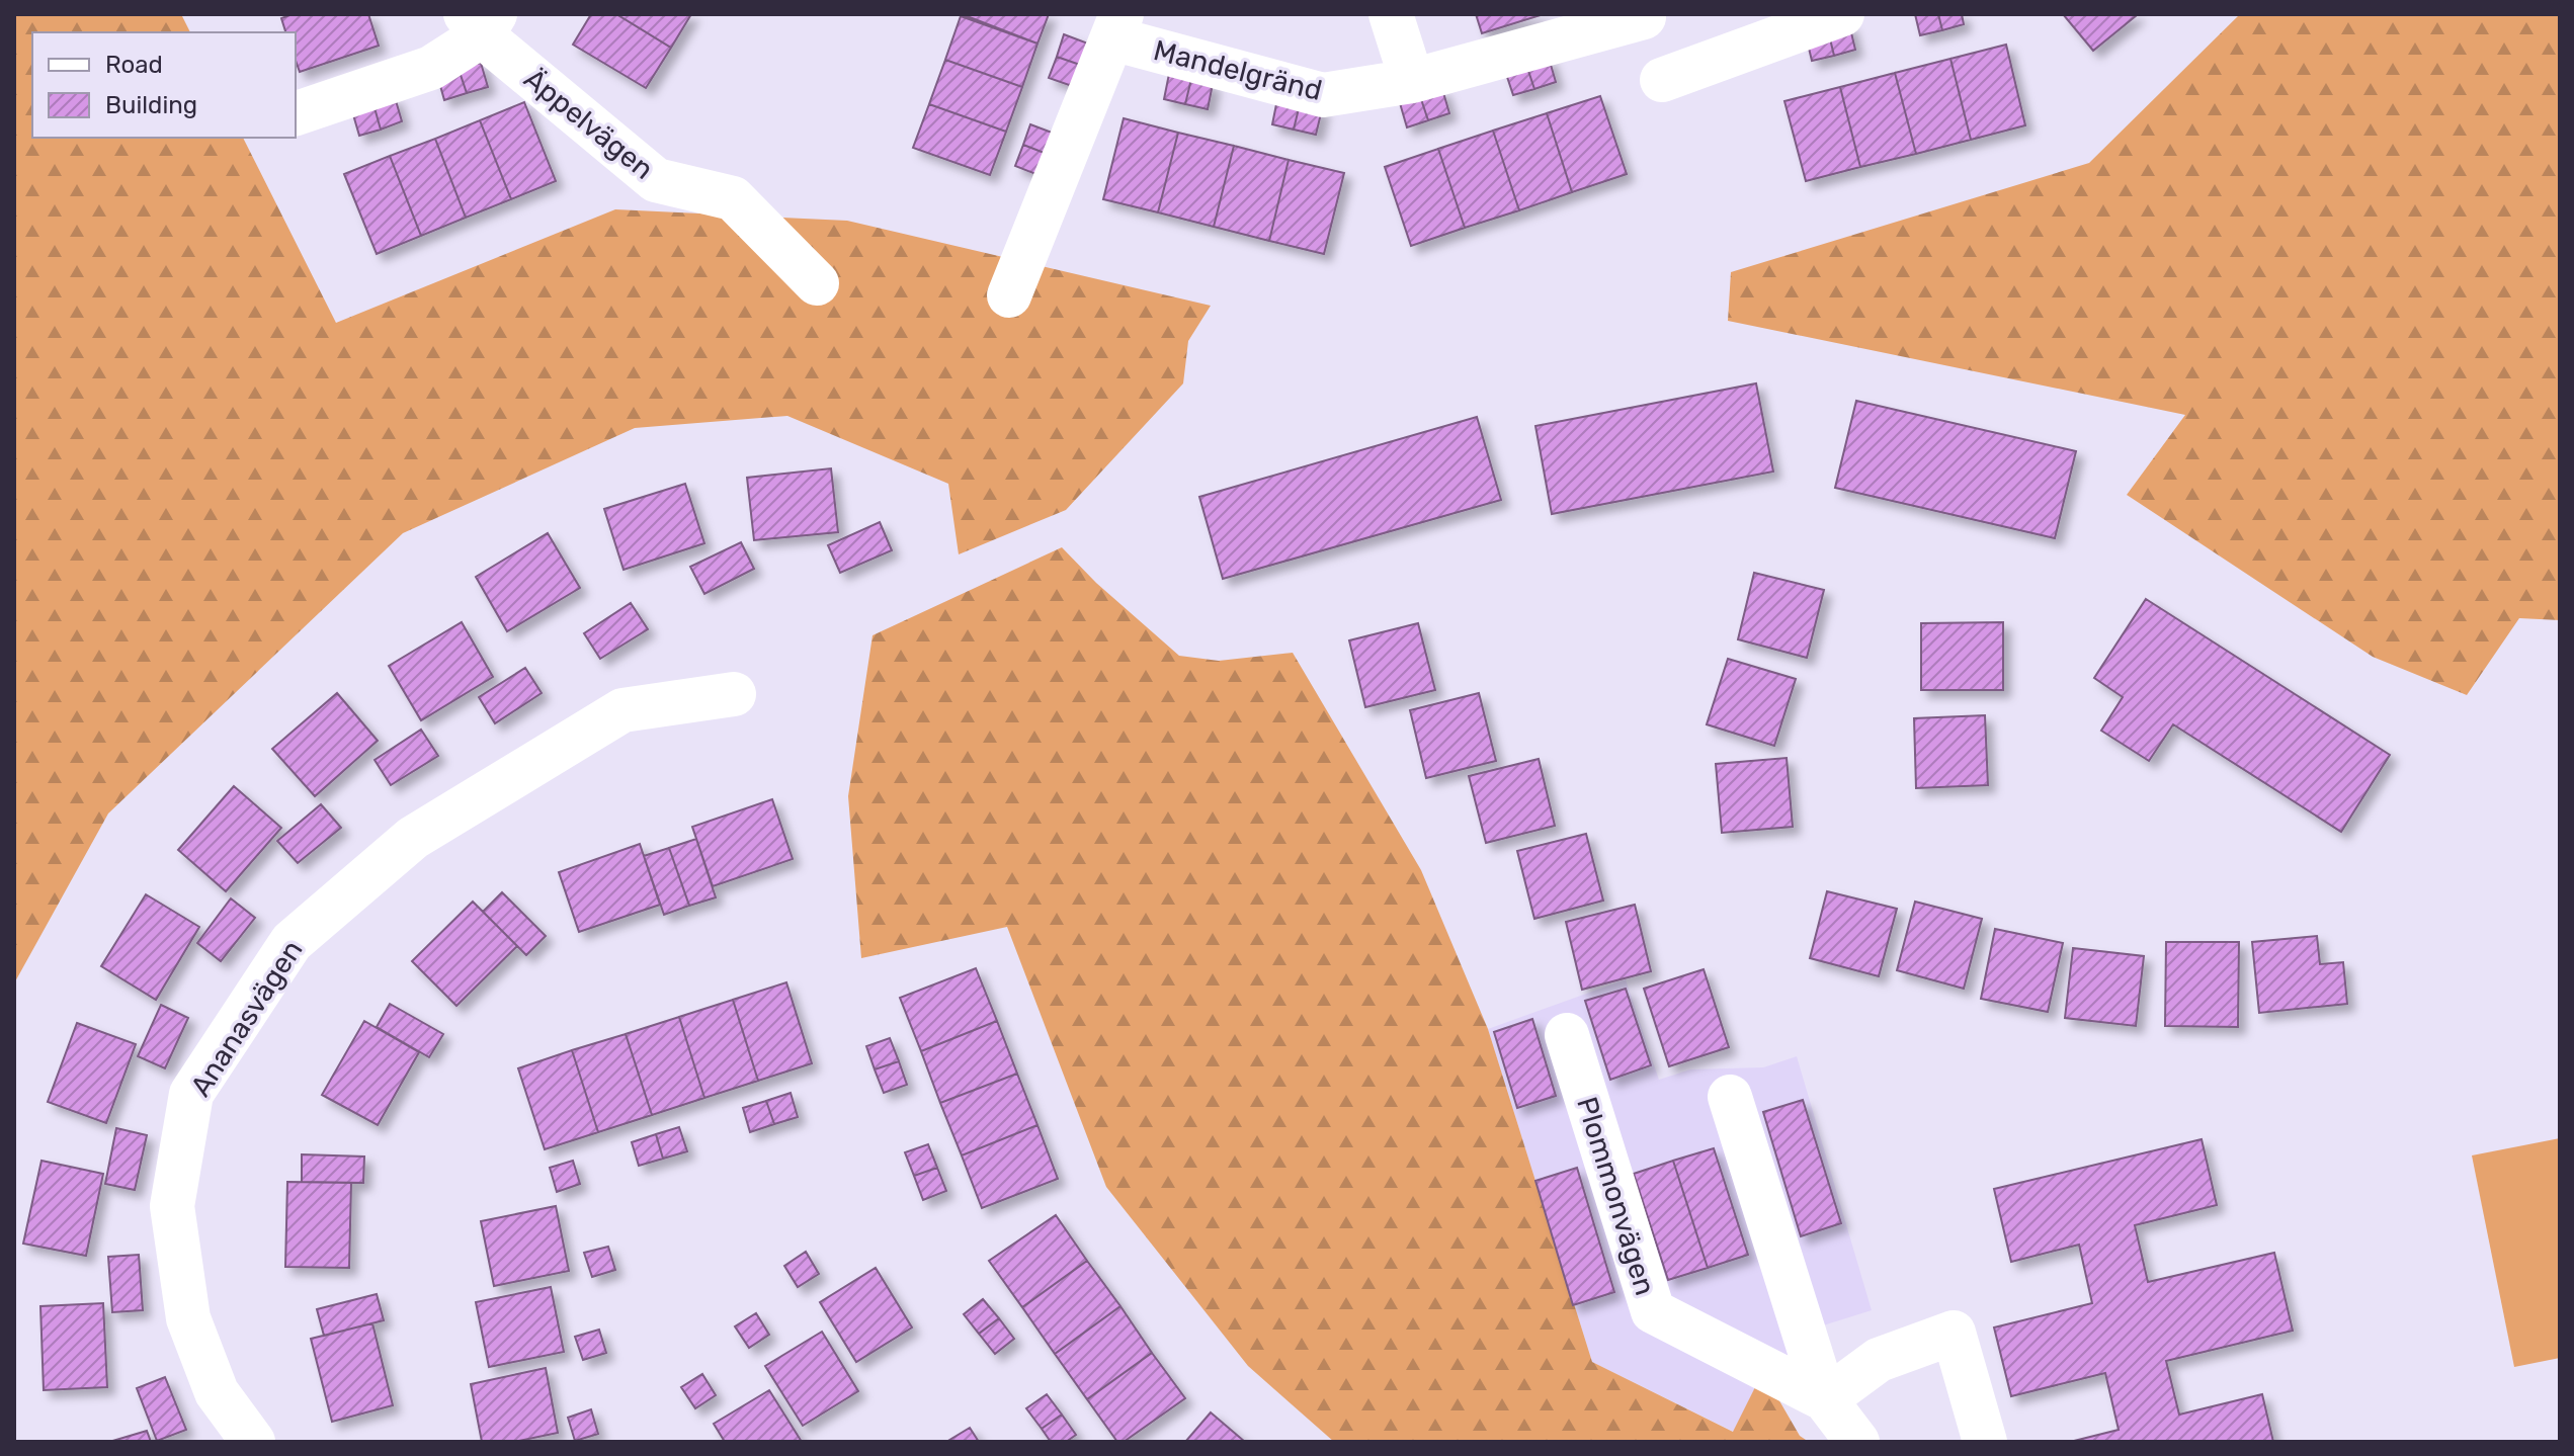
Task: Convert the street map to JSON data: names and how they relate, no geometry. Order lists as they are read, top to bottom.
{
  "streets": {
    "street": [
      "Mandelgränd",
      "Äppelvägen",
      "Ananasvägen",
      "Plommonvägen"
    ]
  },
  "legend": ["Road", "Building"]
}
